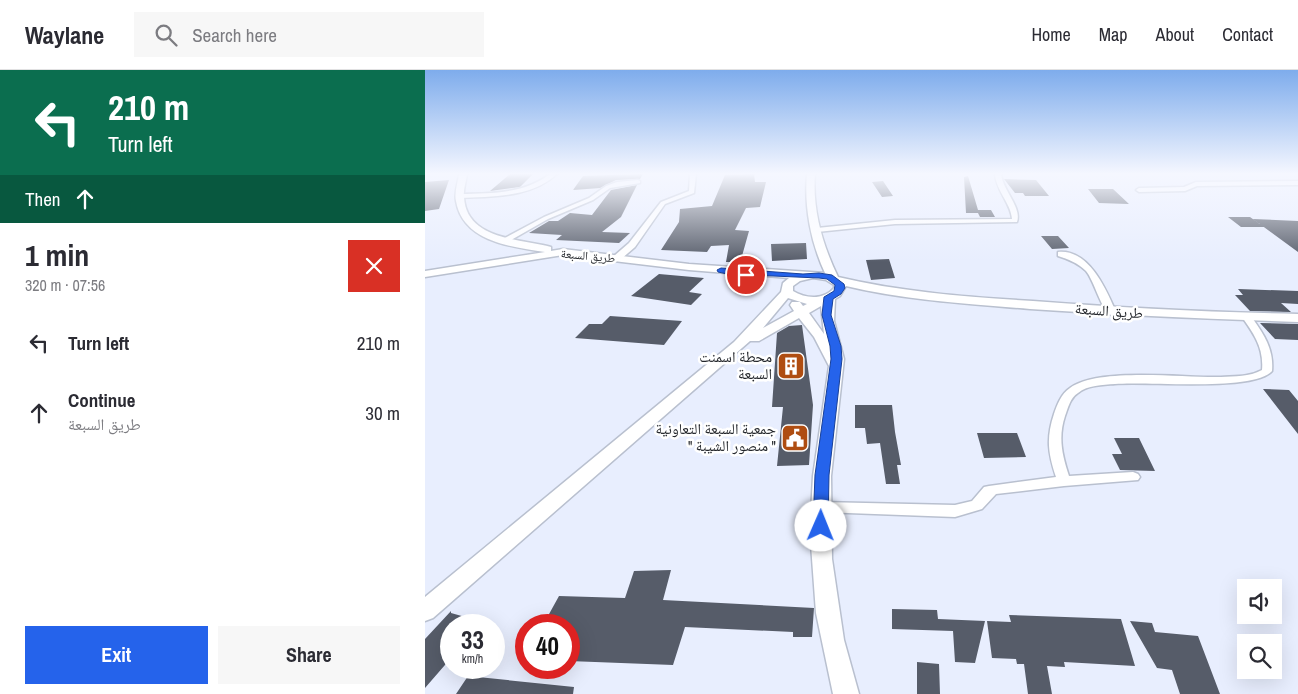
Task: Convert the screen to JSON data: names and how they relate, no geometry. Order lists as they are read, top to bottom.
{
  "streets": {
    "street": ["طريق السبعة"]
  },
  "places": {
    "building": ["محطة اسمنت السبعة"],
    "public building": ["جمعية السبعة التعاونية \" منصور الشيبة \""]
  },
  "page": {
    "header": "Waylane",
    "search": "Search here",
    "nav": [
      "Home",
      "Map",
      "About",
      "Contact"
    ],
    "turn": ["210 m", "Turn left"],
    "then": "Then",
    "heading": ["1 min", "320 m · 07:56"],
    "list": [
      {
        "name": "Turn left",
        "value": "210 m"
      },
      {
        "name": "Continue",
        "note": "طريق السبعة",
        "value": "30 m"
      }
    ],
    "speed": "33 km/h",
    "limit": "40",
    "buttons": ["Exit", "Share"]
  }
}
